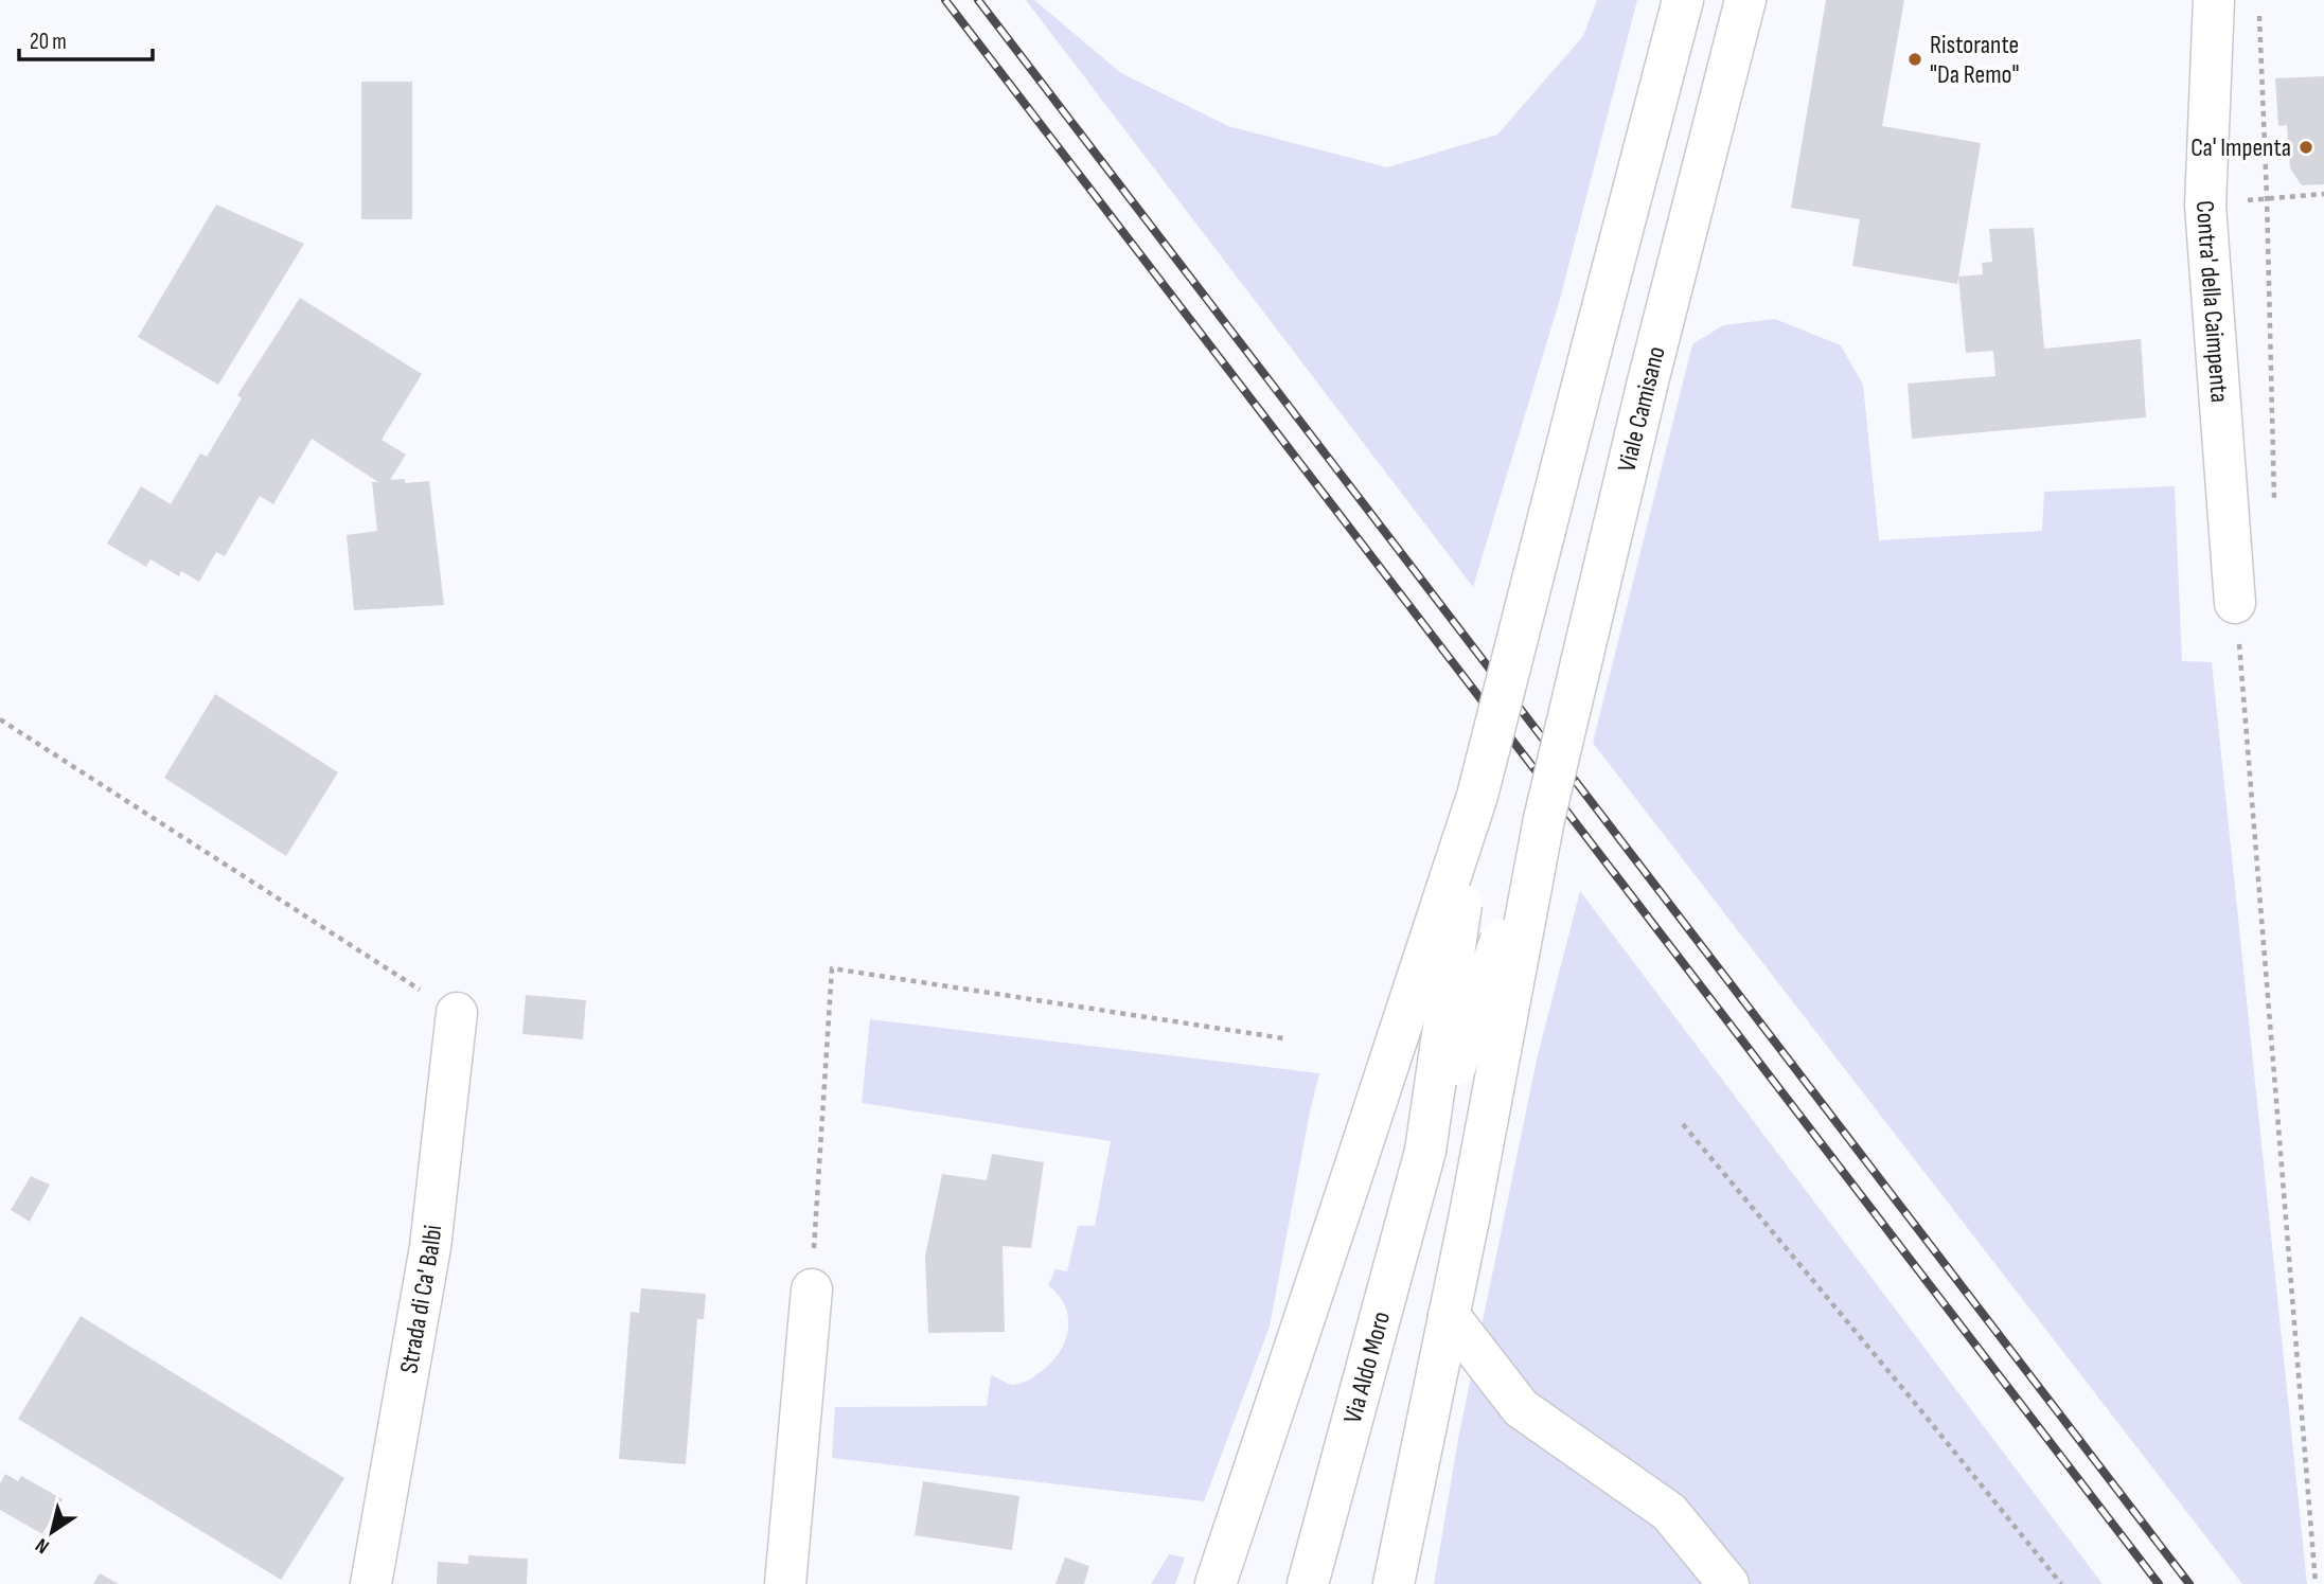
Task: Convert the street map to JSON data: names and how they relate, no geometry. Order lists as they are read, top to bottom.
{
  "streets": {
    "main road": [
      "Contra' della Caimpenta",
      "Viale Camisano",
      "Strada di Ca' Balbi",
      "Via Aldo Moro"
    ]
  },
  "crossings": [
    ["Viale Camisano", "Via Aldo Moro"]
  ],
  "places": ["Ristorante \"Da Remo\"", "Ca' Impenta"],
  "scale_bar": "20 m",
  "north": "bottom left"
}
